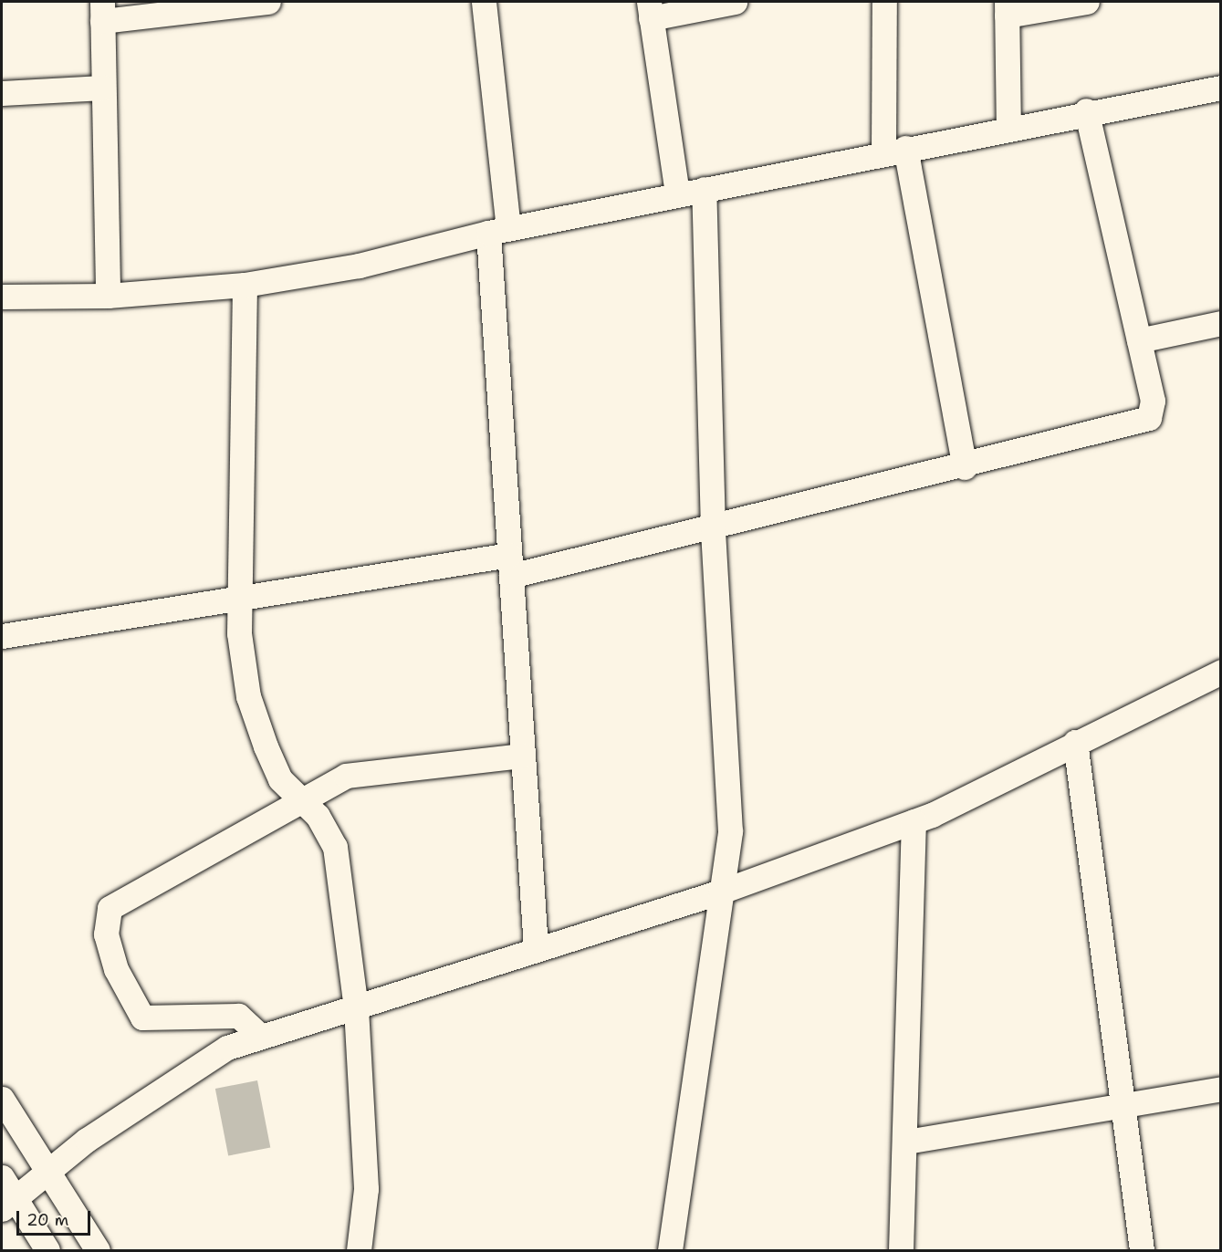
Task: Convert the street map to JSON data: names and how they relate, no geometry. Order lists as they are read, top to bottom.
{
  "scale_bar": "20 m"
}
